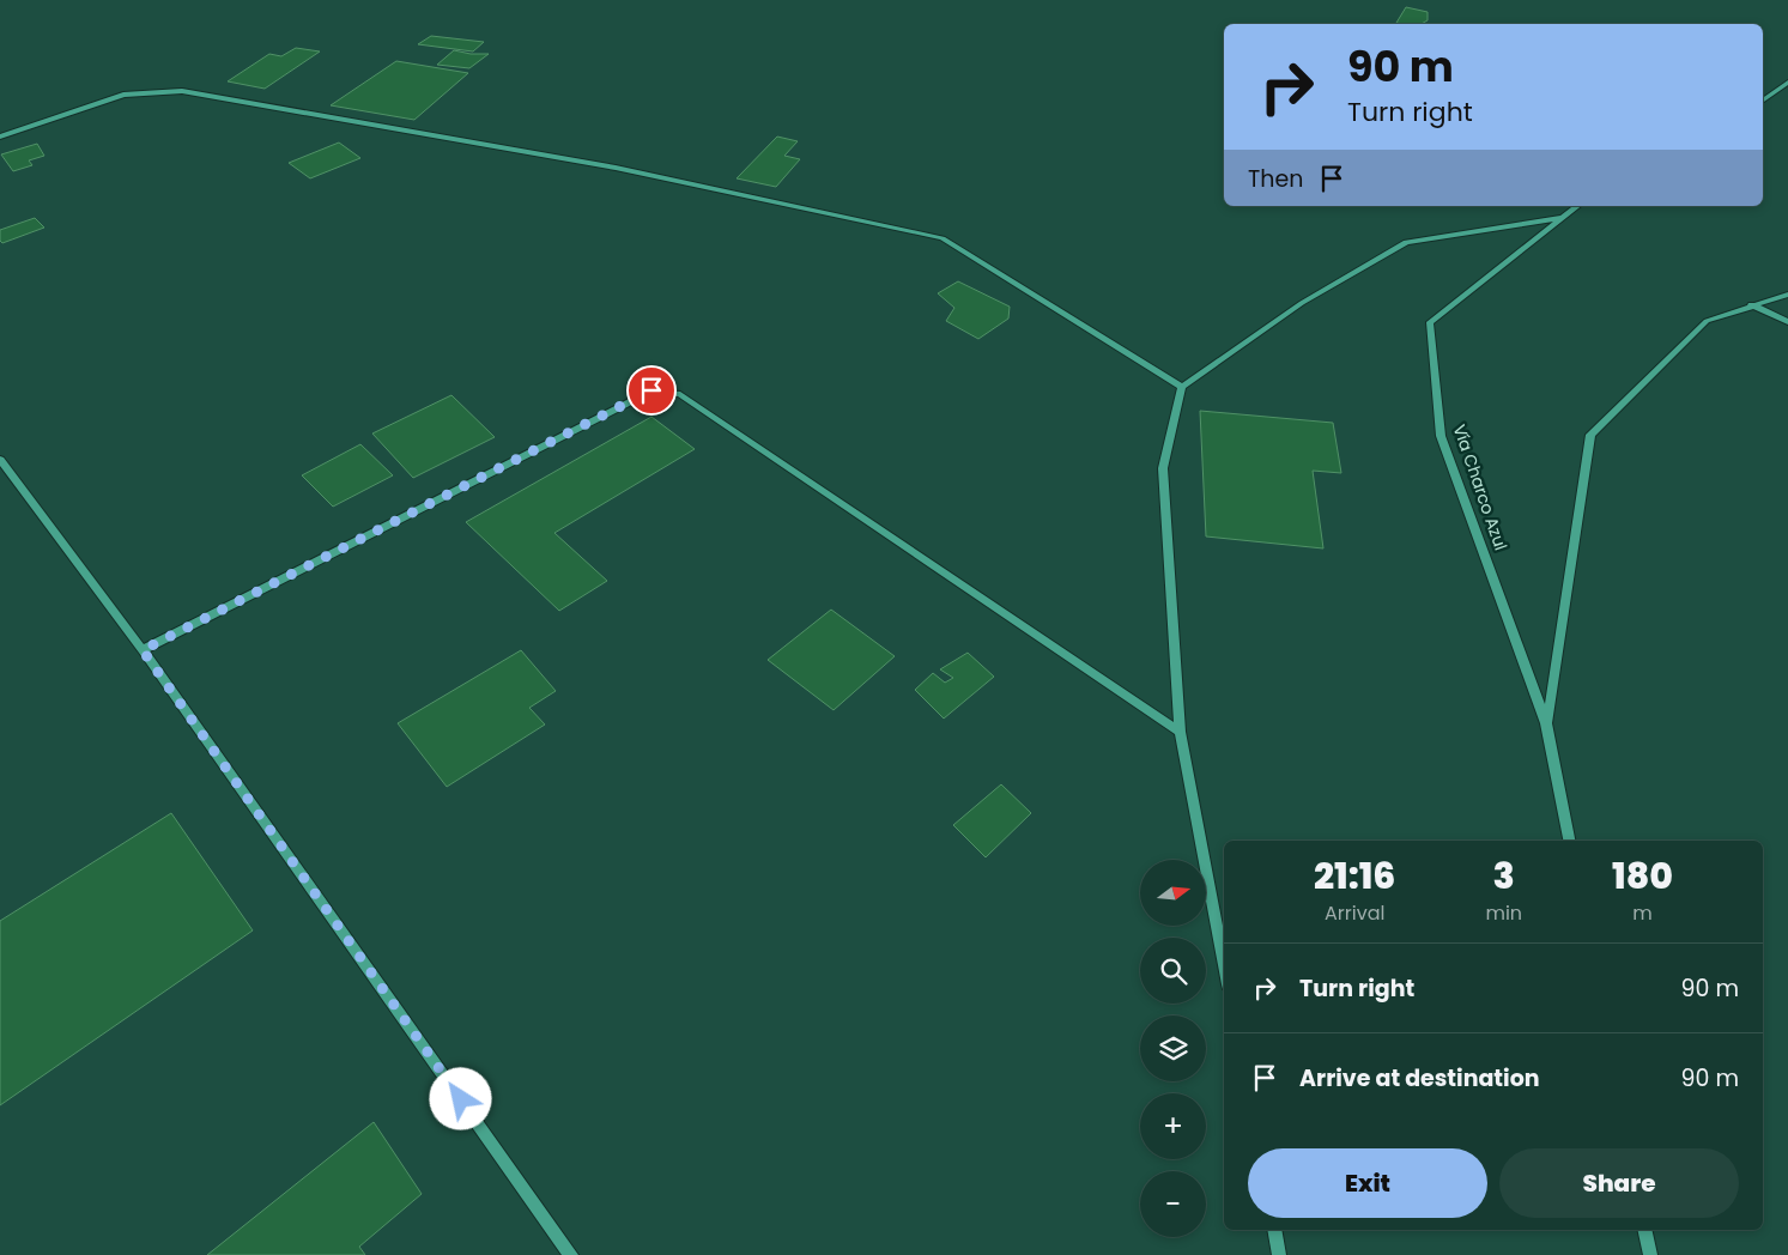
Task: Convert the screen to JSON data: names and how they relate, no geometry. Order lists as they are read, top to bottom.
{
  "streets": {
    "street": ["Vía Charco Azul"]
  },
  "north": "right",
  "page": {
    "turn": ["90 m", "Turn right"],
    "then": "Then",
    "eta": [
      "21:16",
      "Arrival",
      "3",
      "min",
      "180",
      "m"
    ],
    "map_buttons": ["+", "−"],
    "list": [
      {
        "name": "Turn right",
        "value": "90 m"
      },
      {
        "name": "Arrive at destination",
        "value": "90 m"
      }
    ],
    "buttons": ["Exit", "Share"]
  }
}
